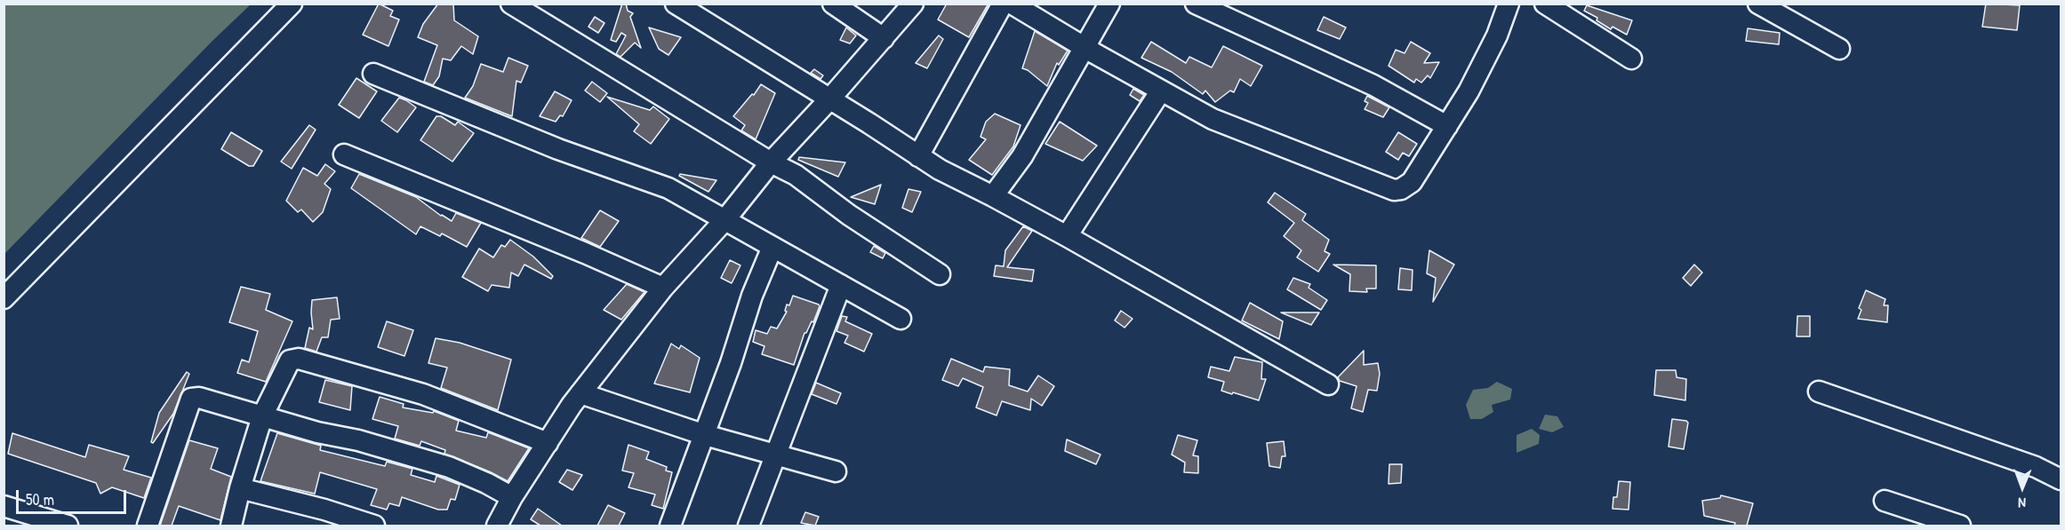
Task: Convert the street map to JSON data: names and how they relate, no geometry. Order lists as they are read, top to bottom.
{
  "scale_bar": "50 m",
  "north": "bottom"
}
